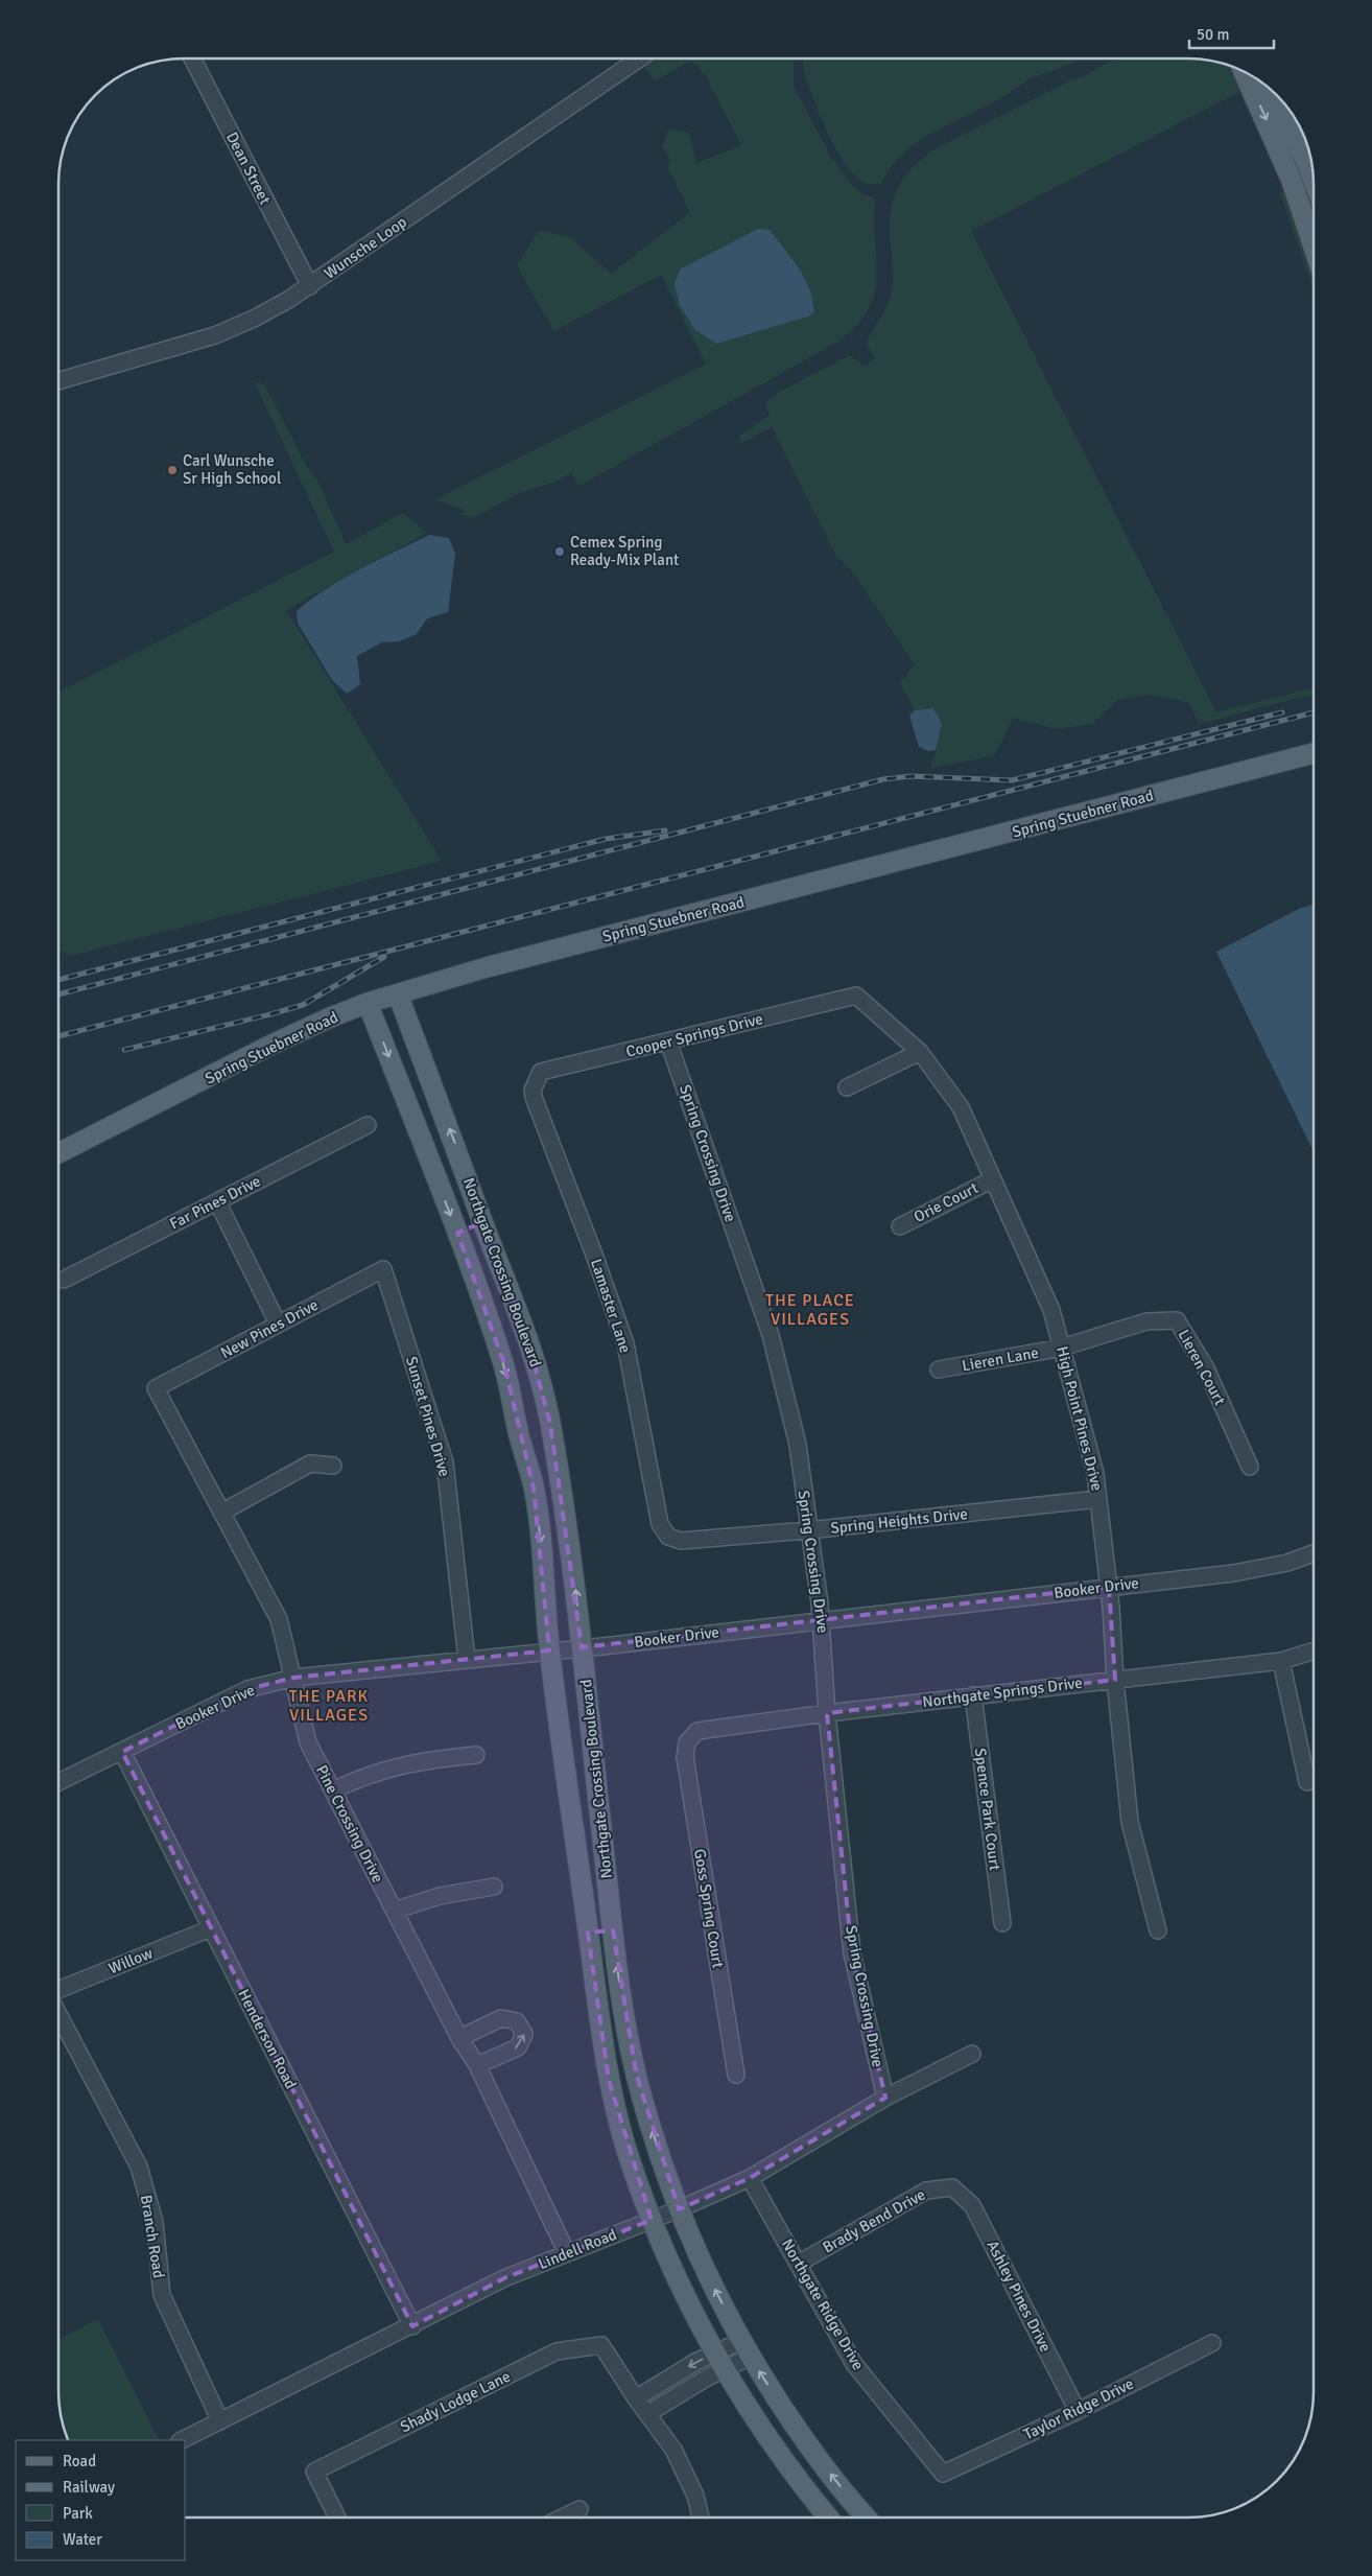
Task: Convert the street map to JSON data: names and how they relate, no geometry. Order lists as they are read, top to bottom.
{
  "streets": {
    "main road": ["Spring Stuebner Road", "Northgate Crossing Boulevard"],
    "street": [
      "Dean Street",
      "Wunsche Loop",
      "Cooper Springs Drive",
      "Spring Crossing Drive",
      "Far Pines Drive",
      "Orie Court",
      "Lamaster Lane",
      "New Pines Drive",
      "Lieren Lane",
      "Lieren Court",
      "Sunset Pines Drive",
      "High Point Pines Drive",
      "Spring Heights Drive",
      "Booker Drive",
      "Northgate Springs Drive",
      "Spence Park Court",
      "Pine Crossing Drive",
      "Goss Spring Court",
      "Willow",
      "Henderson Road",
      "Brady Bend Drive",
      "Branch Road",
      "Lindell Road",
      "Ashley Pines Drive",
      "Northgate Ridge Drive",
      "Shady Lodge Lane",
      "Taylor Ridge Drive"
    ]
  },
  "crossings": [
    ["Dean Street", "Wunsche Loop"],
    ["Spring Stuebner Road", "Northgate Crossing Boulevard"],
    ["Cooper Springs Drive", "Spring Crossing Drive"],
    ["Cooper Springs Drive", "Lamaster Lane"],
    ["Cooper Springs Drive", "High Point Pines Drive"],
    ["Spring Crossing Drive", "Spring Heights Drive"],
    ["Spring Crossing Drive", "Booker Drive"],
    ["Spring Crossing Drive", "Northgate Springs Drive"],
    ["Spring Crossing Drive", "Lindell Road"],
    ["Orie Court", "High Point Pines Drive"],
    ["Northgate Crossing Boulevard", "Booker Drive"],
    ["Northgate Crossing Boulevard", "Lindell Road"],
    ["Lamaster Lane", "Spring Heights Drive"],
    ["New Pines Drive", "Sunset Pines Drive"],
    ["New Pines Drive", "Pine Crossing Drive"],
    ["Lieren Lane", "Lieren Court"],
    ["Lieren Lane", "High Point Pines Drive"],
    ["Lieren Court", "High Point Pines Drive"],
    ["Sunset Pines Drive", "Booker Drive"],
    ["High Point Pines Drive", "Spring Heights Drive"],
    ["High Point Pines Drive", "Booker Drive"],
    ["High Point Pines Drive", "Northgate Springs Drive"],
    ["Booker Drive", "Pine Crossing Drive"],
    ["Booker Drive", "Henderson Road"],
    ["Northgate Springs Drive", "Spence Park Court"],
    ["Northgate Springs Drive", "Goss Spring Court"],
    ["Pine Crossing Drive", "Lindell Road"],
    ["Willow", "Henderson Road"],
    ["Henderson Road", "Lindell Road"],
    ["Brady Bend Drive", "Ashley Pines Drive"],
    ["Brady Bend Drive", "Northgate Ridge Drive"],
    ["Branch Road", "Lindell Road"],
    ["Lindell Road", "Northgate Ridge Drive"],
    ["Ashley Pines Drive", "Taylor Ridge Drive"],
    ["Northgate Ridge Drive", "Taylor Ridge Drive"]
  ],
  "districts": ["THE PLACE VILLAGES", "THE PARK VILLAGES"],
  "places": ["Carl Wunsche Sr High School", "Cemex Spring Ready-Mix Plant"],
  "legend": [
    "Road",
    "Railway",
    "Park",
    "Water"
  ],
  "scale_bar": "50 m"
}
